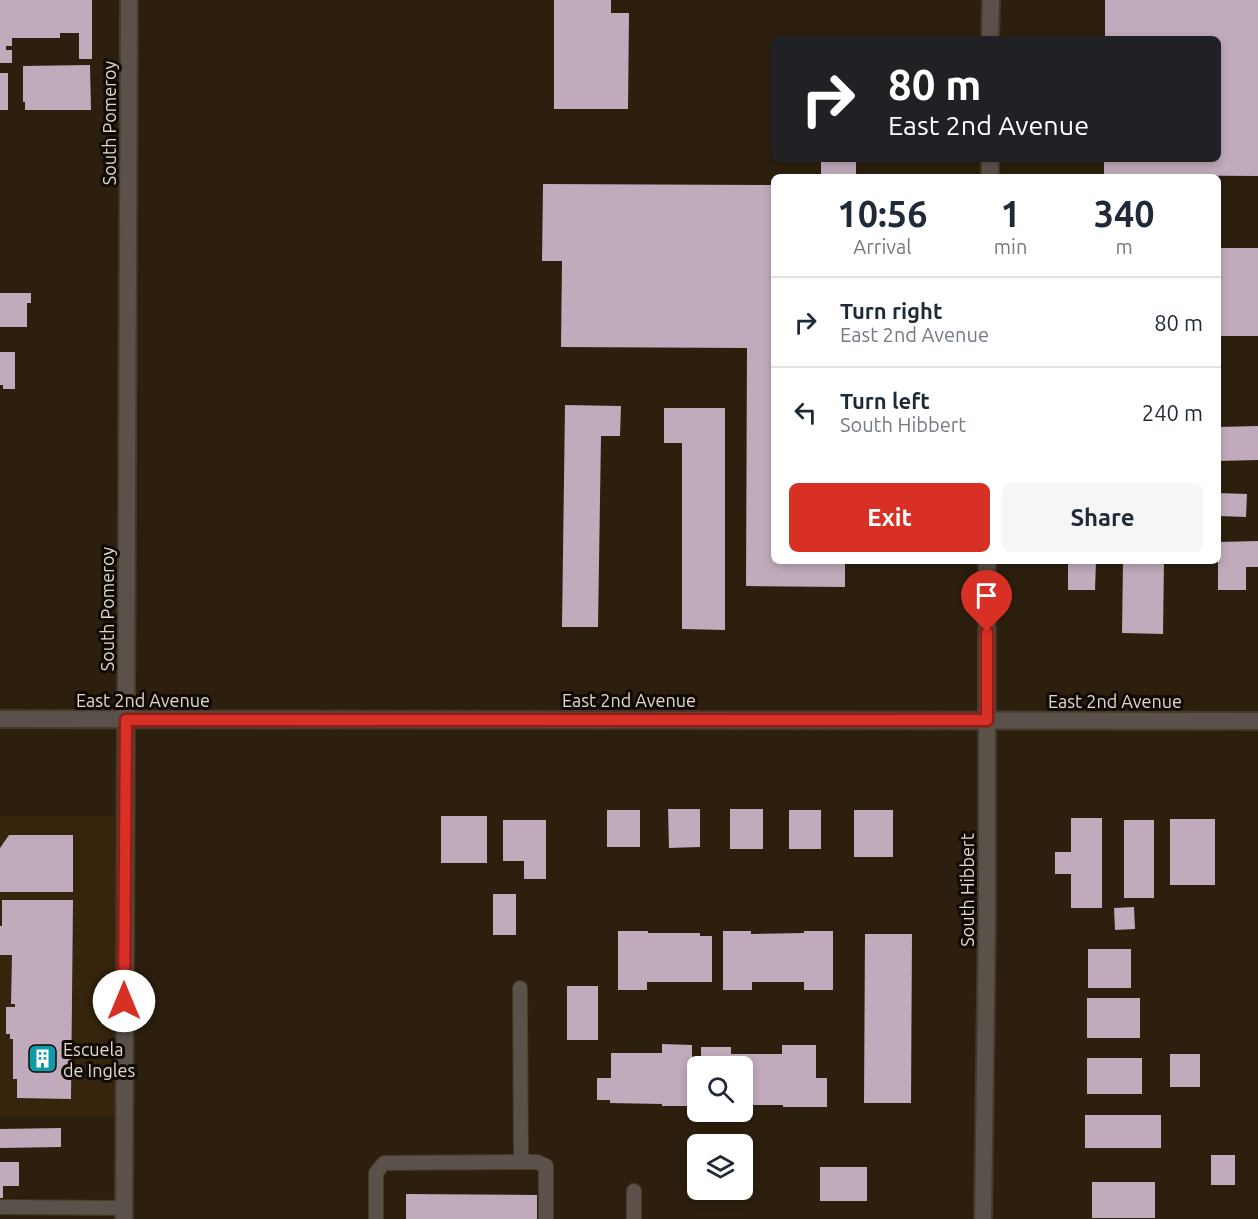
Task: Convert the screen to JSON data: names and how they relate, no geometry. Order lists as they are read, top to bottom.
{
  "streets": {
    "street": ["South Pomeroy", "East 2nd Avenue", "South Hibbert"]
  },
  "crossings": [
    ["South Pomeroy", "East 2nd Avenue"],
    ["East 2nd Avenue", "South Hibbert"]
  ],
  "places": {
    "building": ["Escuela de Ingles"]
  },
  "page": {
    "turn": ["80 m", "East 2nd Avenue"],
    "eta": [
      "10:56",
      "Arrival",
      "1",
      "min",
      "340",
      "m"
    ],
    "list": [
      {
        "name": "Turn right",
        "note": "East 2nd Avenue",
        "value": "80 m"
      },
      {
        "name": "Turn left",
        "note": "South Hibbert",
        "value": "240 m"
      }
    ],
    "buttons": ["Exit", "Share"]
  }
}
